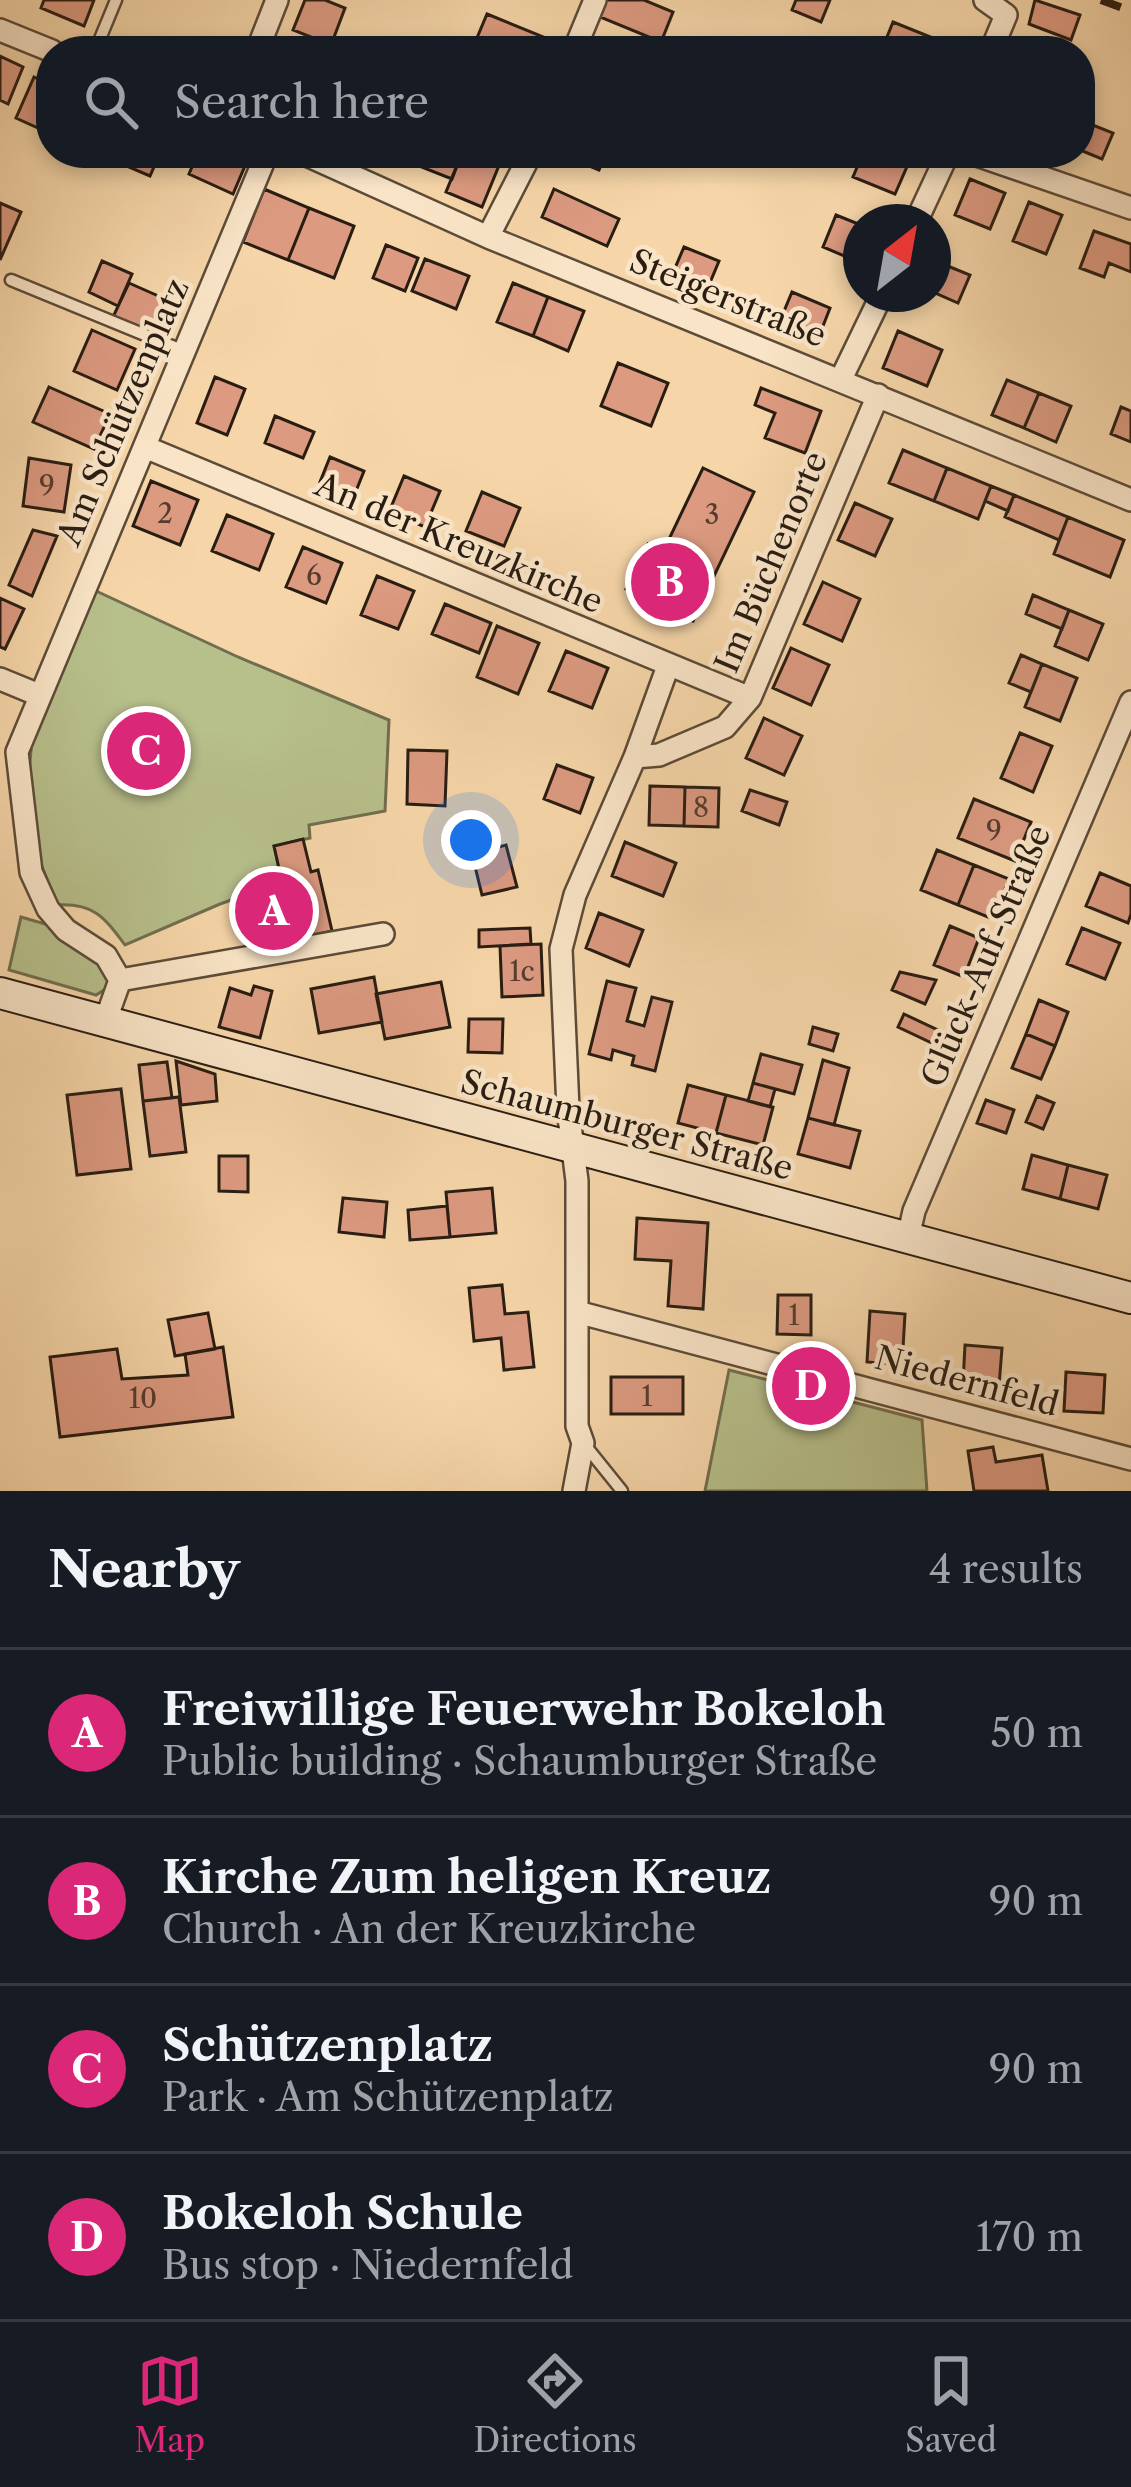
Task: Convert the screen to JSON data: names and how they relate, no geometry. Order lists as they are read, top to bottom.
{
  "streets": {
    "street": [
      "Steigerstraße",
      "Am Schützenplatz",
      "An der Kreuzkirche",
      "Im Büchenorte",
      "Glück-Auf-Straße",
      "Schaumburger Straße",
      "Niedernfeld"
    ]
  },
  "crossings": [
    ["Steigerstraße", "Im Büchenorte"],
    ["Am Schützenplatz", "An der Kreuzkirche"],
    ["An der Kreuzkirche", "Im Büchenorte"],
    ["Im Büchenorte", "Schaumburger Straße"],
    ["Im Büchenorte", "Niedernfeld"],
    ["Glück-Auf-Straße", "Schaumburger Straße"]
  ],
  "house_numbers": [
    "9",
    "2",
    "3",
    "6",
    "8",
    "9",
    "1c",
    "1",
    "1",
    "10"
  ],
  "north": "top right",
  "page": {
    "search": "Search here",
    "pins": [
      "B",
      "C",
      "A",
      "D"
    ],
    "heading": ["Nearby", "4 results"],
    "list": [
      {
        "mark": "A",
        "name": "Freiwillige Feuerwehr Bokeloh",
        "note": "Public building · Schaumburger Straße",
        "value": "50 m"
      },
      {
        "mark": "B",
        "name": "Kirche Zum heligen Kreuz",
        "note": "Church · An der Kreuzkirche",
        "value": "90 m"
      },
      {
        "mark": "C",
        "name": "Schützenplatz",
        "note": "Park · Am Schützenplatz",
        "value": "90 m"
      },
      {
        "mark": "D",
        "name": "Bokeloh Schule",
        "note": "Bus stop · Niedernfeld",
        "value": "170 m"
      }
    ],
    "nav": ["Map", "Directions", "Saved"]
  }
}
